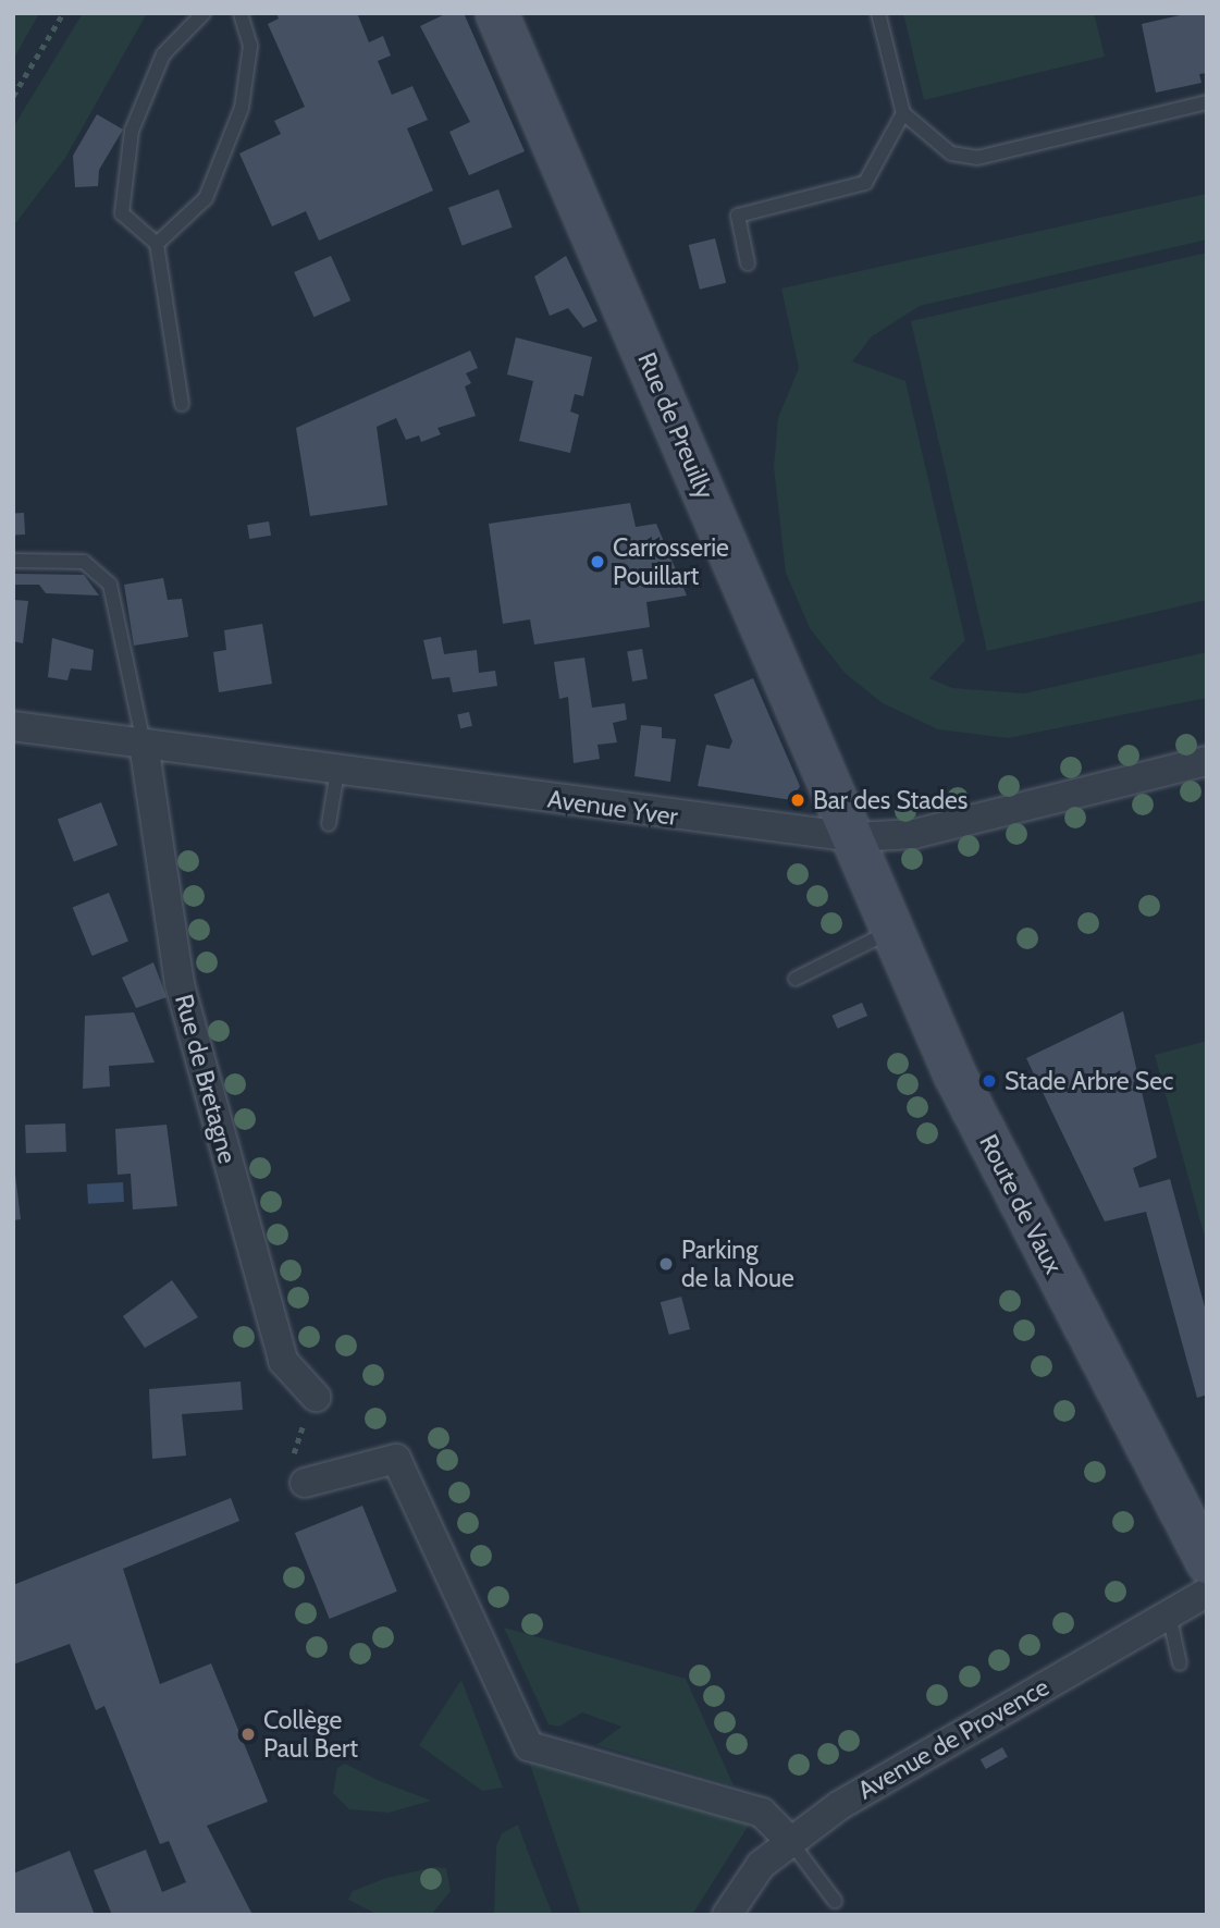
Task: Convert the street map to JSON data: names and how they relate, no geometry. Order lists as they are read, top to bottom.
{
  "streets": {
    "street": [
      "Rue de Preuilly",
      "Avenue Yver",
      "Rue de Bretagne",
      "Route de Vaux",
      "Avenue de Provence"
    ]
  },
  "crossings": [
    ["Rue de Preuilly", "Avenue Yver"],
    ["Rue de Preuilly", "Route de Vaux"],
    ["Avenue Yver", "Rue de Bretagne"],
    ["Avenue Yver", "Route de Vaux"]
  ],
  "places": [
    "Carrosserie Pouillart",
    "Bar des Stades",
    "Stade Arbre Sec",
    "Parking de la Noue",
    "Collège Paul Bert"
  ]
}
